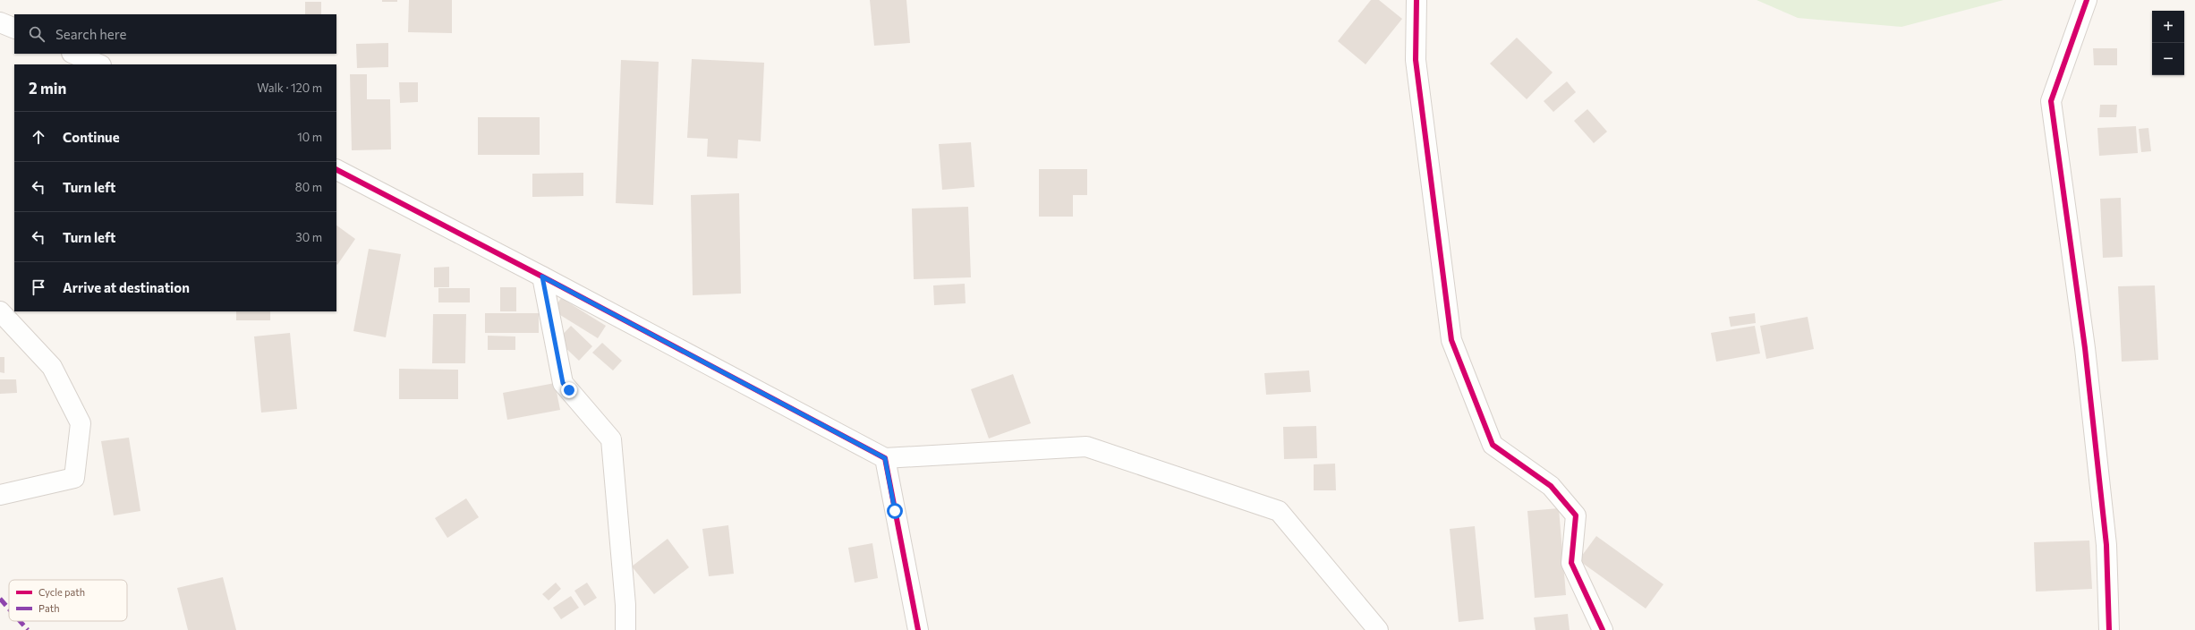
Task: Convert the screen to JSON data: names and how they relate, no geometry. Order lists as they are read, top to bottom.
{
  "legend": ["Cycle path", "Path"],
  "page": {
    "map_buttons": ["+", "−"],
    "search": "Search here",
    "heading": ["2 min", "Walk · 120 m"],
    "list": [
      ["Continue", "10 m"],
      ["Turn left", "80 m"],
      ["Turn left", "30 m"],
      "Arrive at destination"
    ]
  }
}
